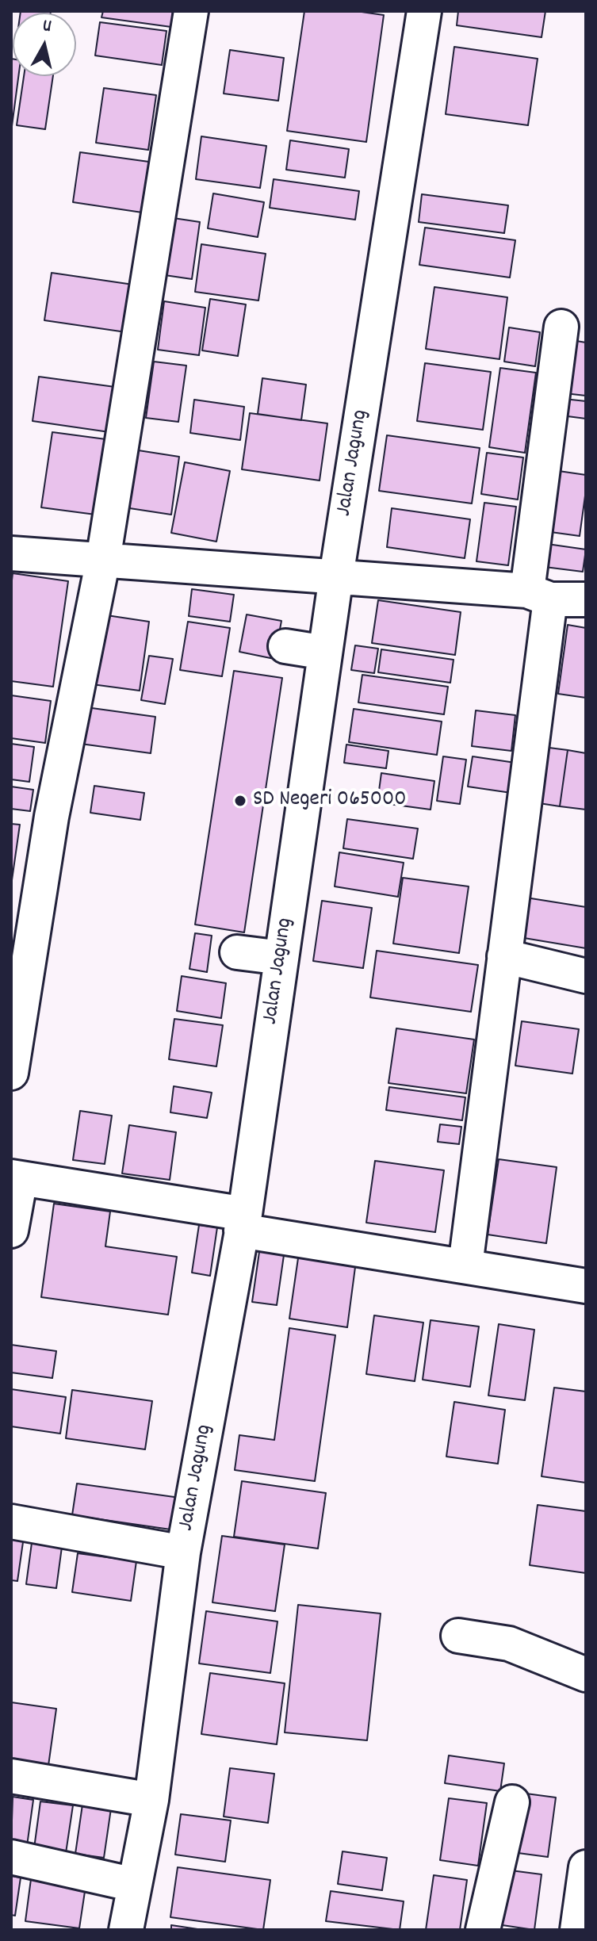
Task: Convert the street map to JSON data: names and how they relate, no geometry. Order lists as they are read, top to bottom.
{
  "streets": {
    "street": ["Jalan Jagung"]
  },
  "places": ["SD Negeri 065000"],
  "north": "top"
}
